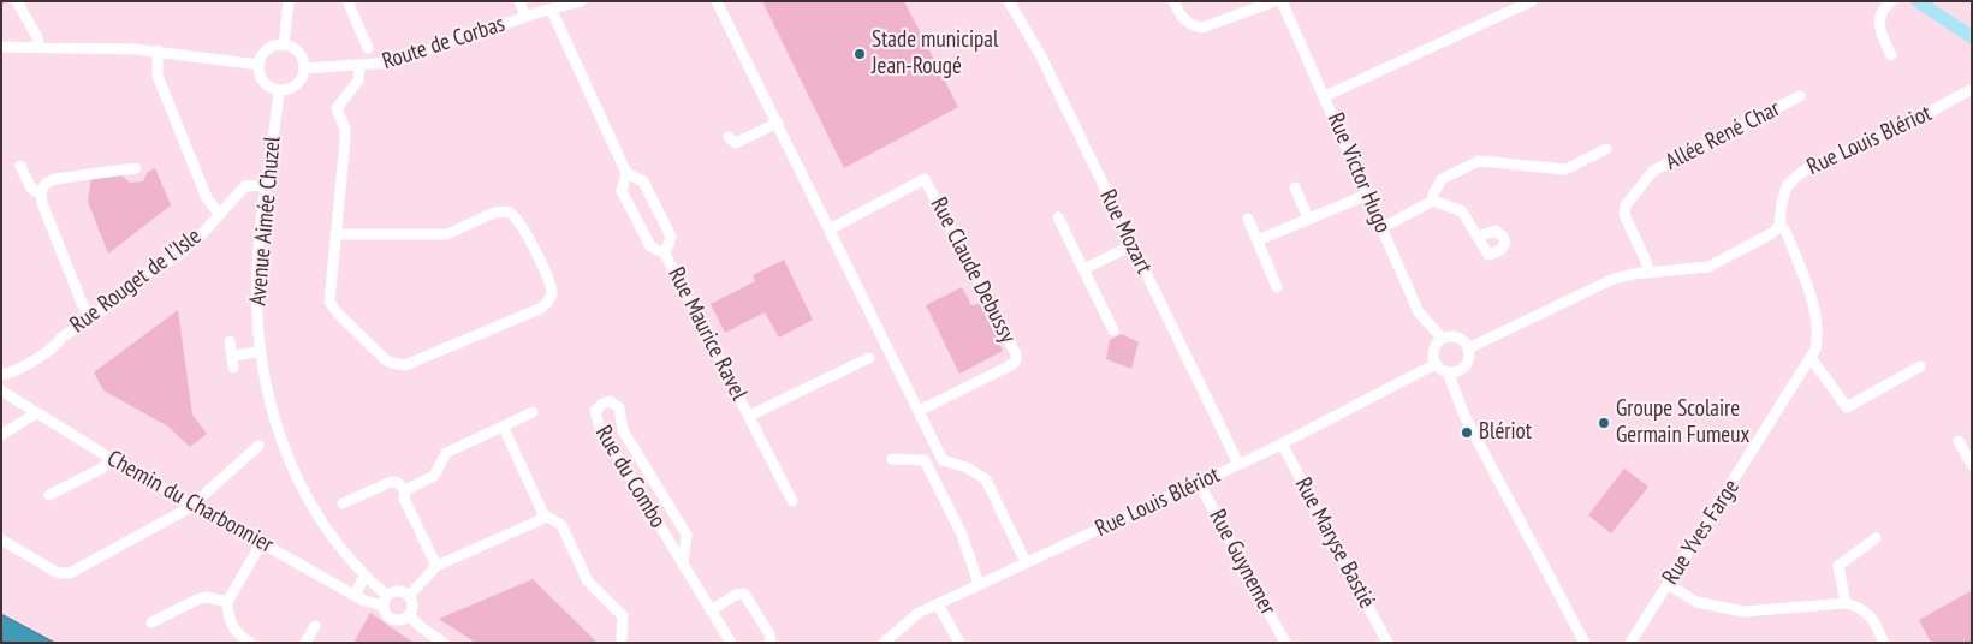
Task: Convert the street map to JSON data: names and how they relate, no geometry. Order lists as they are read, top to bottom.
{
  "streets": {
    "street": [
      "Route de Corbas",
      "Allée René Char",
      "Rue Louis Blériot",
      "Rue Victor Hugo",
      "Avenue Aimée Chuzel",
      "Rue Mozart",
      "Rue Claude Debussy",
      "Rue Rouget de l'Isle",
      "Rue Maurice Ravel",
      "Rue du Combo",
      "Chemin du Charbonnier",
      "Rue Yves Farge",
      "Rue Maryse Bastié",
      "Rue Guynemer"
    ]
  },
  "crossings": [
    ["Route de Corbas", "Avenue Aimée Chuzel"],
    ["Route de Corbas", "Rue Maurice Ravel"],
    ["Rue Louis Blériot", "Rue Victor Hugo"],
    ["Rue Louis Blériot", "Rue Mozart"],
    ["Rue Louis Blériot", "Rue Yves Farge"],
    ["Rue Louis Blériot", "Rue Maryse Bastié"],
    ["Rue Louis Blériot", "Rue Guynemer"],
    ["Avenue Aimée Chuzel", "Rue Rouget de l'Isle"],
    ["Avenue Aimée Chuzel", "Chemin du Charbonnier"]
  ],
  "places": ["Stade municipal Jean-Rougé", "Groupe Scolaire Germain Fumeux", "Blériot"]
}
